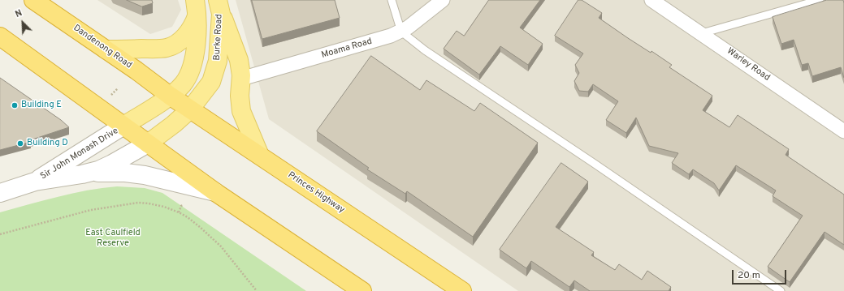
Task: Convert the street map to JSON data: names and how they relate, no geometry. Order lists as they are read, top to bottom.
{
  "streets": {
    "highway": ["Dandenong Road", "Princes Highway"],
    "main road": ["Burke Road"],
    "street": ["Moama Road", "Warley Road", "Sir John Monash Drive"]
  },
  "crossings": [
    ["Burke Road", "Sir John Monash Drive"],
    ["Burke Road", "Princes Highway"],
    ["Dandenong Road", "Princes Highway"]
  ],
  "parks": ["East Caulfield Reserve"],
  "places": ["Building E", "Building D"],
  "scale_bar": "20 m",
  "north": "top left"
}
